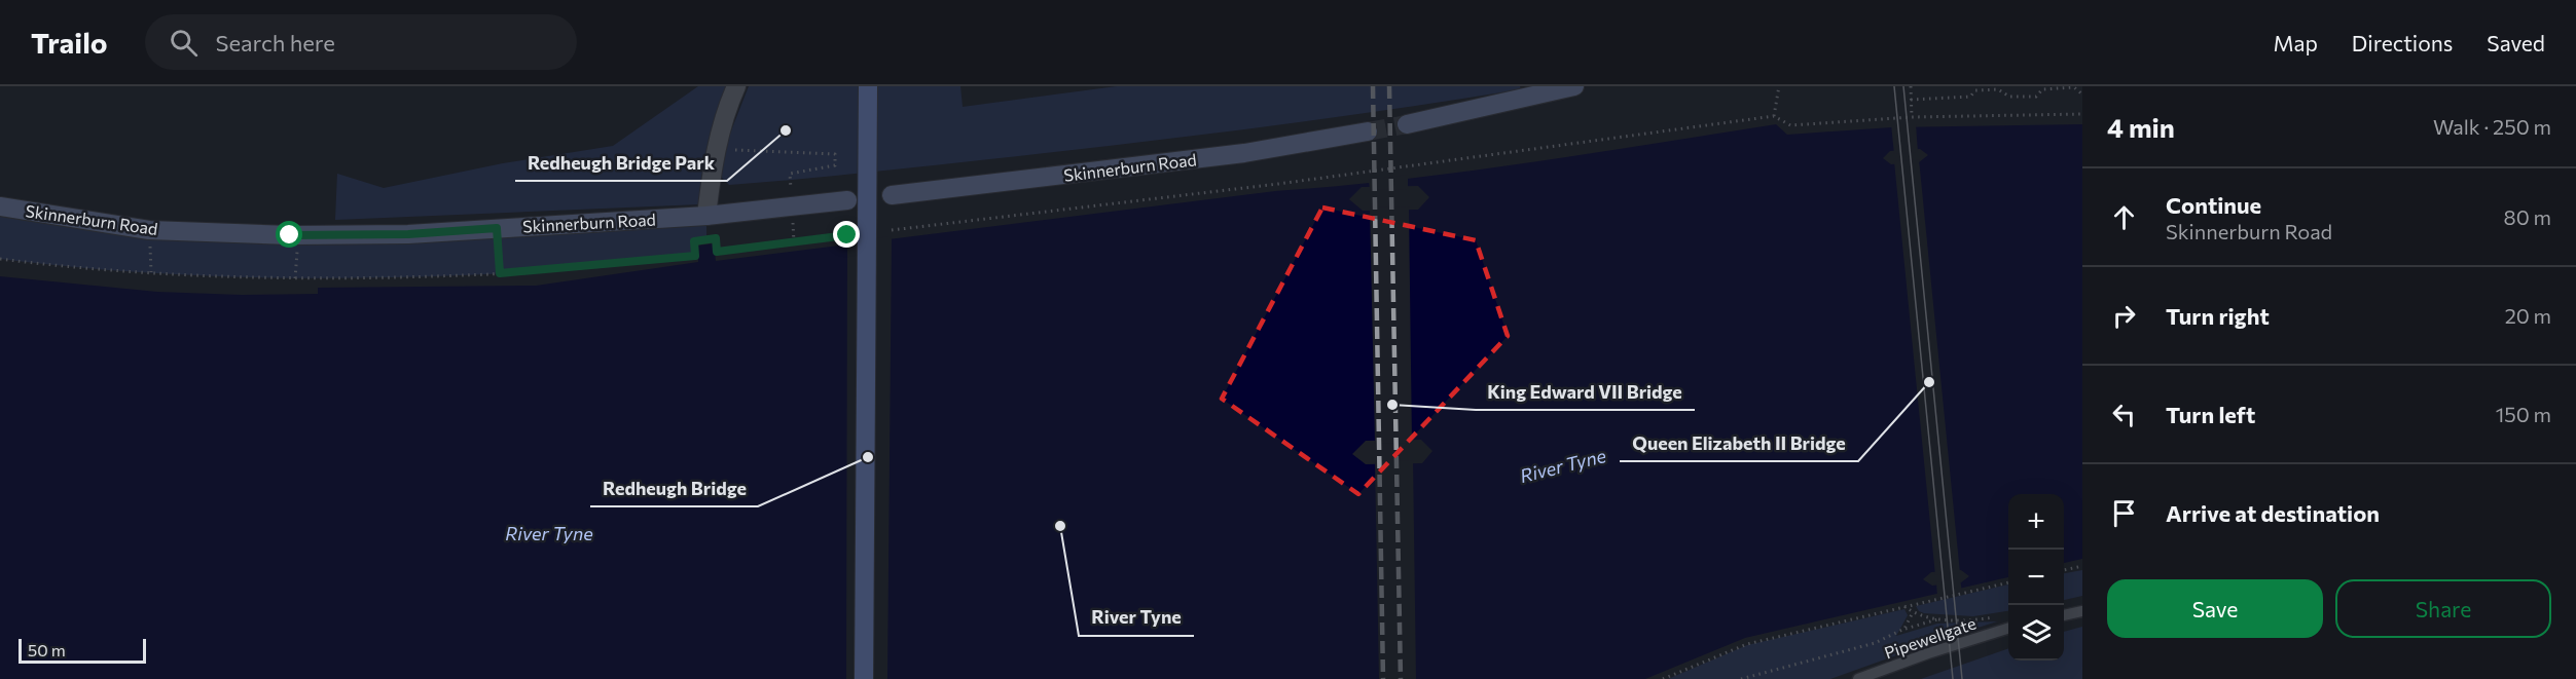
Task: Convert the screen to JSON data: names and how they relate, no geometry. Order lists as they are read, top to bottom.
{
  "streets": {
    "street": ["Skinnerburn Road"],
    "lane": ["Pipewellgate"]
  },
  "water": ["River Tyne"],
  "places": [
    "Redheugh Bridge Park",
    "Queen Elizabeth II Bridge",
    "King Edward VII Bridge",
    "Redheugh Bridge",
    "River Tyne"
  ],
  "scale_bar": "50 m",
  "page": {
    "header": "Trailo",
    "search": "Search here",
    "nav": ["Map", "Directions", "Saved"],
    "heading": ["4 min", "Walk · 250 m"],
    "list": [
      ["Continue", "Skinnerburn Road", "80 m"],
      ["Turn right", "20 m"],
      ["Turn left", "150 m"],
      "Arrive at destination"
    ],
    "map_buttons": ["+", "−"],
    "buttons": ["Save", "Share"],
    "scale": "50 m"
  }
}
